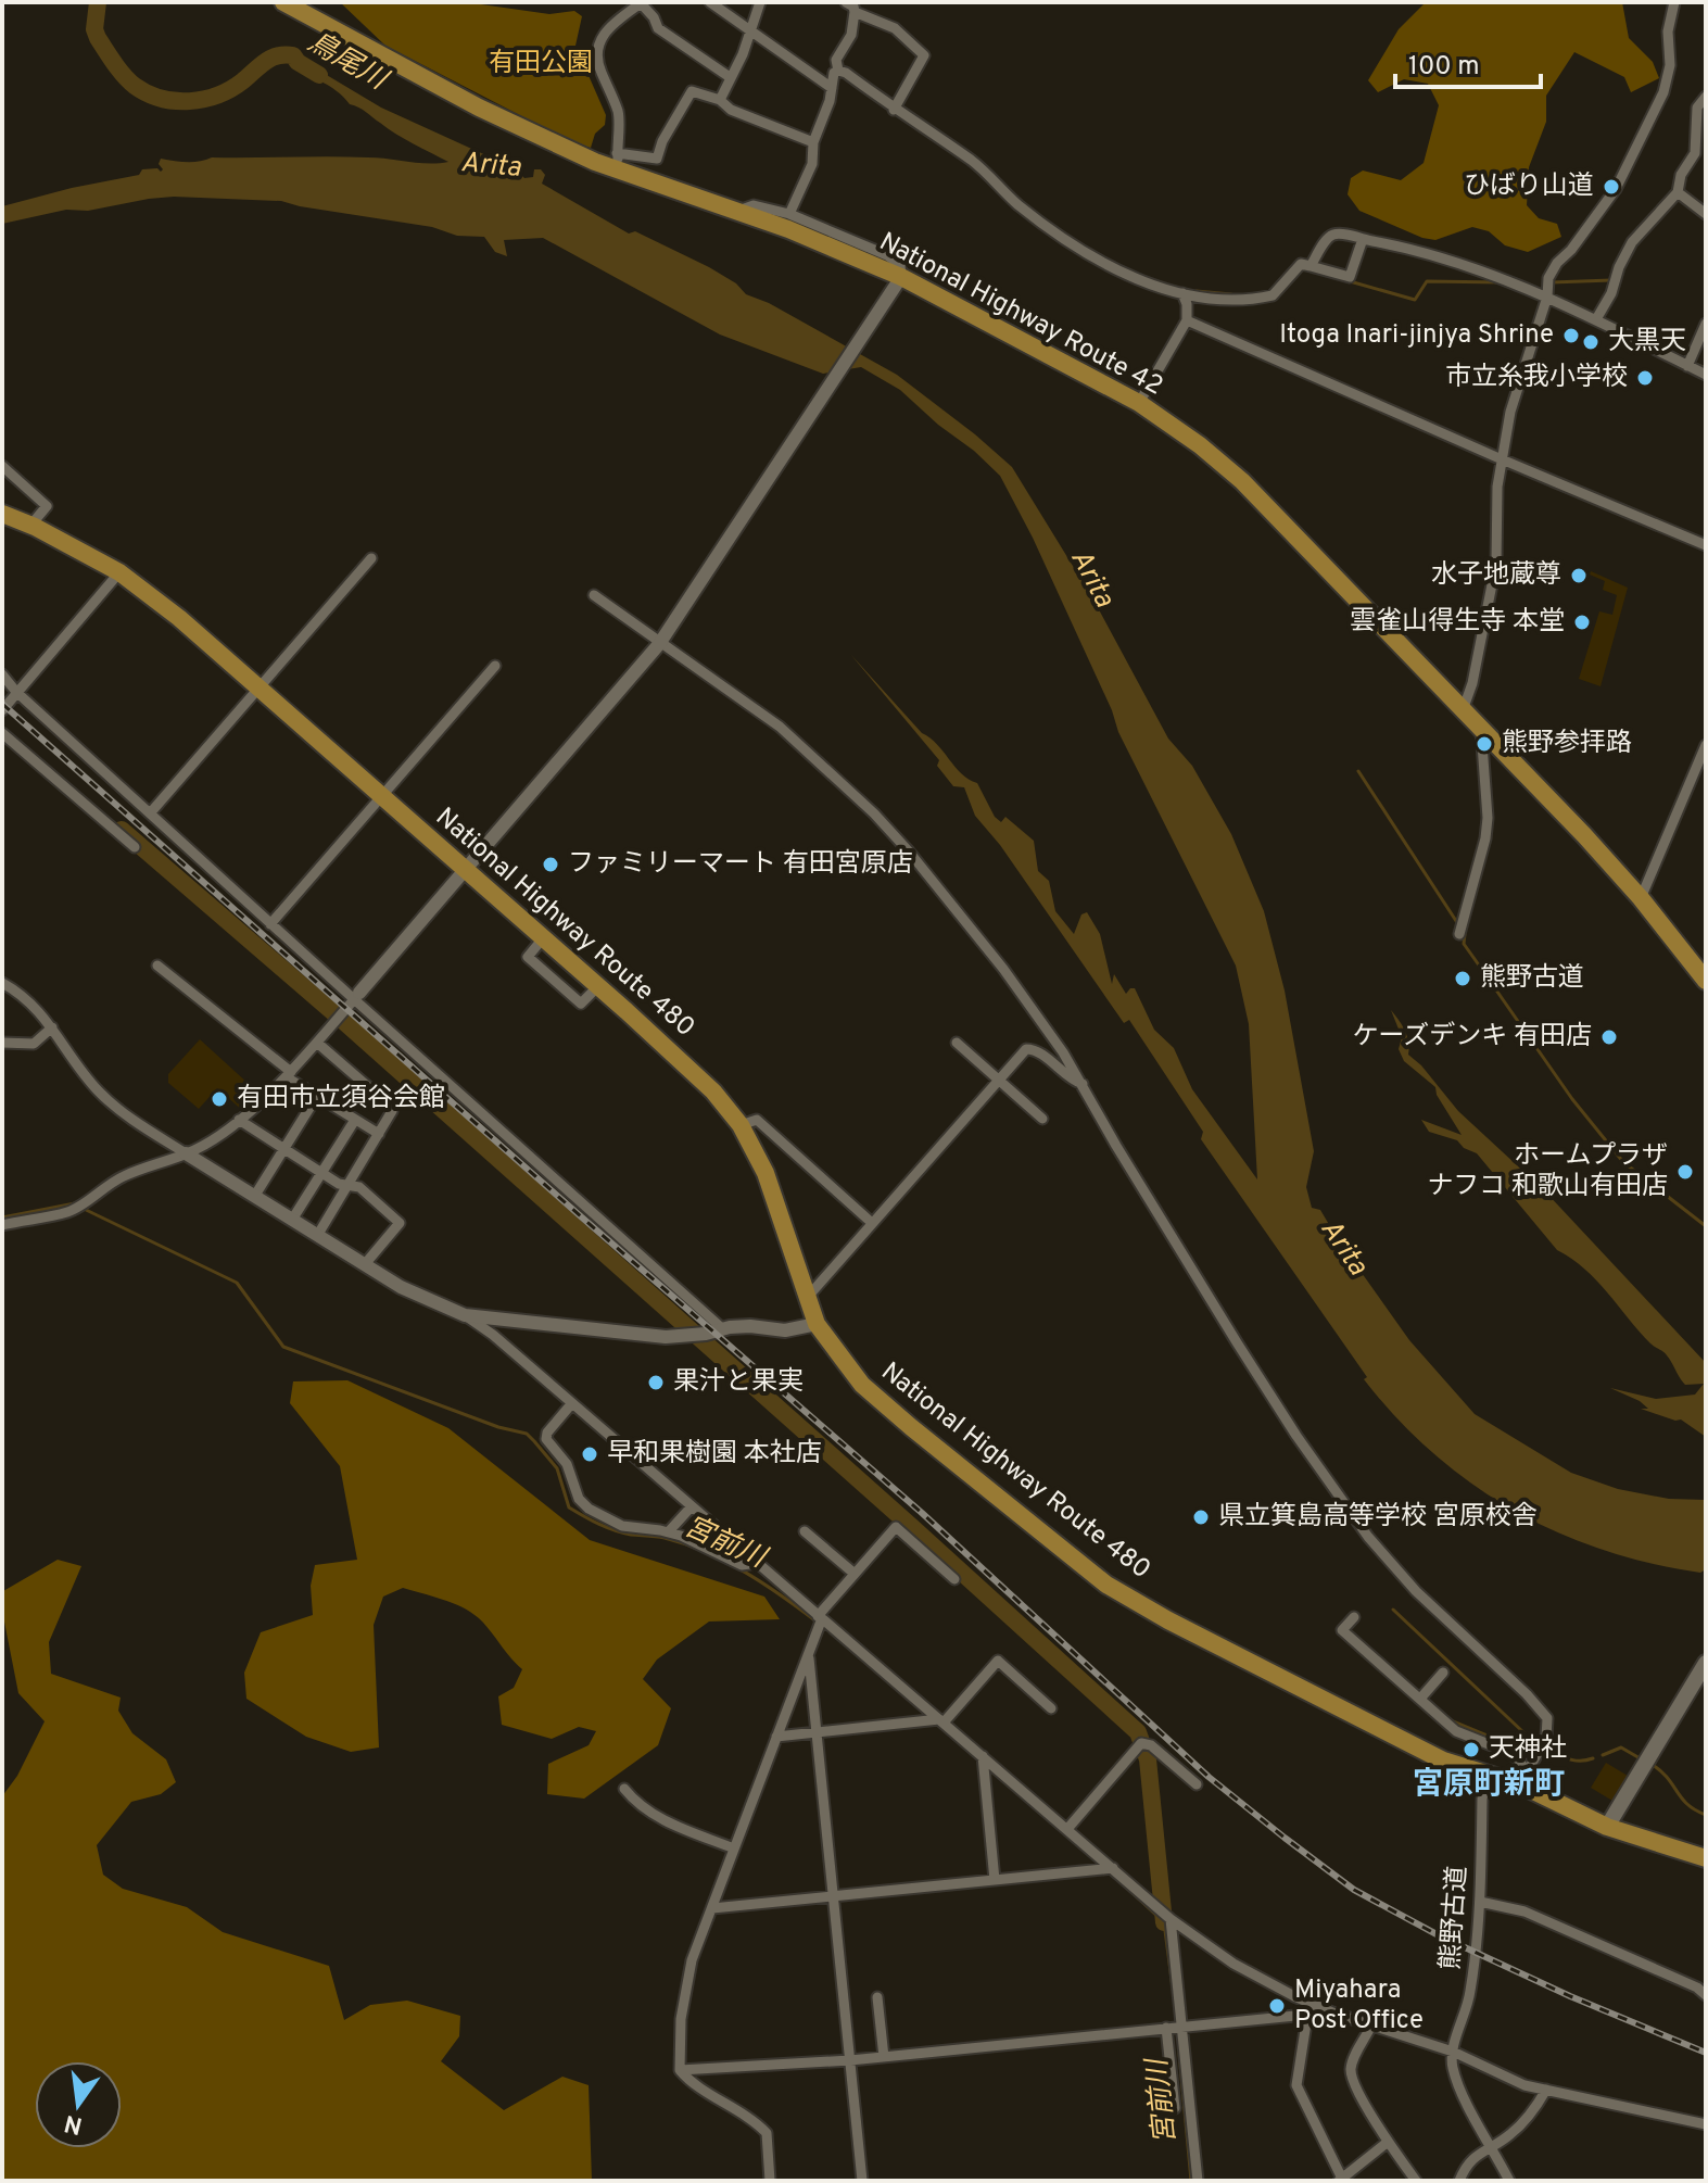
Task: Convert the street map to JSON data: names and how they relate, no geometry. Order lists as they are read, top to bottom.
{
  "streets": {
    "highway": ["National Highway Route 42", "National Highway Route 480"],
    "street": ["熊野古道"]
  },
  "districts": ["宮原町新町"],
  "water": ["鳥尾川", "Arita", "宮前川"],
  "parks": ["有田公園"],
  "places": [
    "ひばり山道",
    "Itoga Inari-jinjya Shrine",
    "大黒天",
    "市立糸我小学校",
    "水子地蔵尊",
    "雲雀山得生寺 本堂",
    "熊野参拝路",
    "ファミリーマート 有田宮原店",
    "熊野古道",
    "ケーズデンキ 有田店",
    "有田市立須谷会館",
    "ホームプラザ ナフコ 和歌山有田店",
    "果汁と果実",
    "早和果樹園 本社店",
    "県立箕島高等学校 宮原校舎",
    "天神社",
    "Miyahara Post Office"
  ],
  "scale_bar": "100 m",
  "north": "bottom"
}
